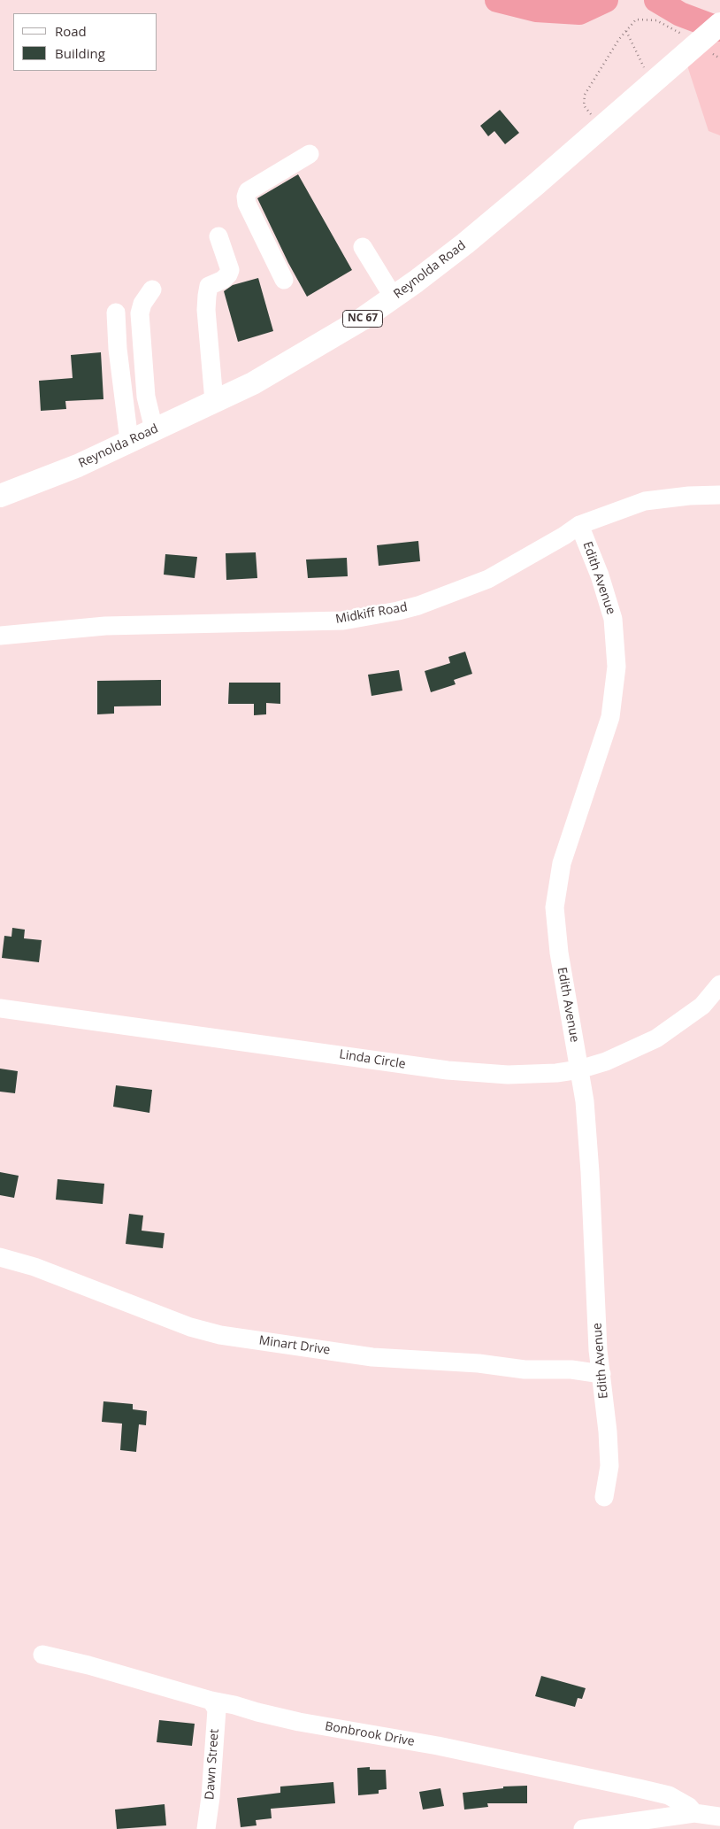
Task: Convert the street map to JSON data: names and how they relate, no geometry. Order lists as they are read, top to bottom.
{
  "streets": {
    "main road": ["Reynolda Road", "NC 67"],
    "street": [
      "Edith Avenue",
      "Midkiff Road",
      "Linda Circle",
      "Minart Drive",
      "Bonbrook Drive",
      "Dawn Street"
    ]
  },
  "crossings": [
    ["Edith Avenue", "Midkiff Road"],
    ["Edith Avenue", "Linda Circle"],
    ["Edith Avenue", "Minart Drive"],
    ["Bonbrook Drive", "Dawn Street"]
  ],
  "legend": ["Road", "Building"]
}
